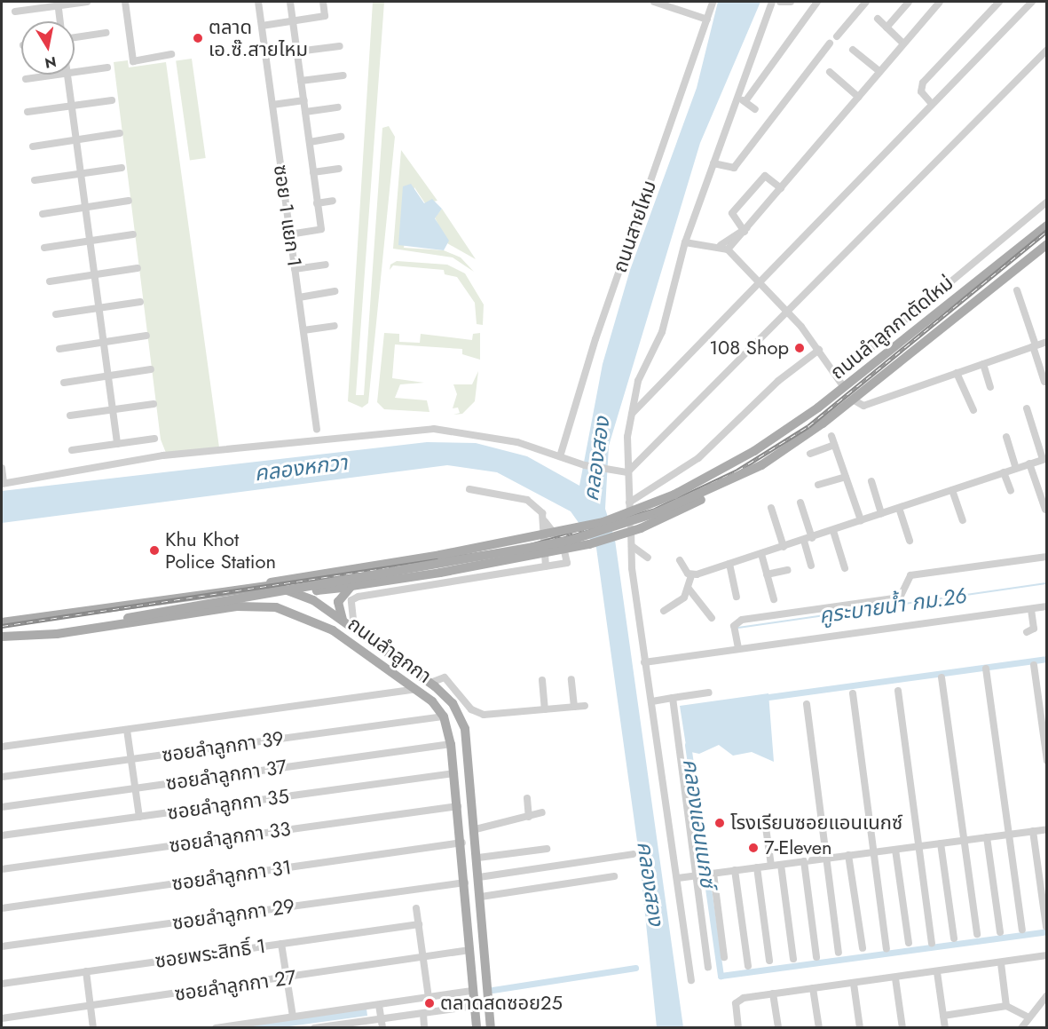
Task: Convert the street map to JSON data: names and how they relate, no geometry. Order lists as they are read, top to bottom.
{
  "streets": {
    "main road": ["ถนนลำลูกกาตัดใหม่", "ถนนลำลูกกา"],
    "street": [
      "ซอย 1 แยก 1",
      "ถนนสายไหม",
      "ซอยลำลูกกา 39",
      "ซอยลำลูกกา 37",
      "ซอยลำลูกกา 35",
      "ซอยลำลูกกา 33",
      "ซอยลำลูกกา 31",
      "ซอยลำลูกกา 29",
      "ซอยพระสิทธิ์ 1",
      "ซอยลำลูกกา 27"
    ]
  },
  "crossings": [
    ["ถนนลำลูกกาตัดใหม่", "ถนนลำลูกกา"],
    ["ถนนลำลูกกา", "ซอยลำลูกกา 39"]
  ],
  "water": [
    "คลองสอง",
    "คลองหกวา",
    "คูระบายน้ำ กม.26",
    "คลองแอนเนกซ์"
  ],
  "places": [
    "ตลาด เอ.ซ๊.สายไหม",
    "108 Shop",
    "Khu Khot Police Station",
    "โรงเรียนซอยแอนเนกซ์",
    "7-Eleven",
    "ตลาดสดซอย25"
  ],
  "north": "bottom"
}
